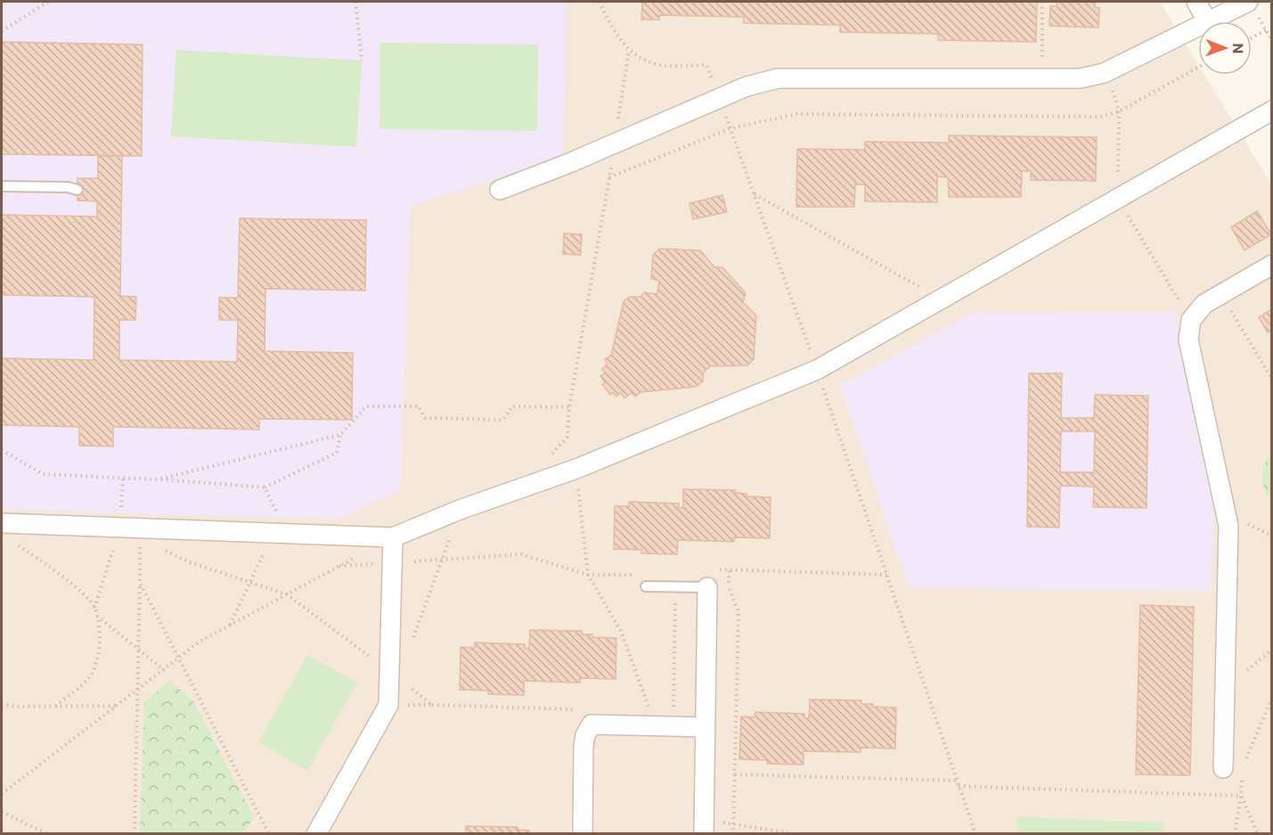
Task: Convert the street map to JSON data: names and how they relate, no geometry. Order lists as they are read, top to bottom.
{
  "north": "right"
}
